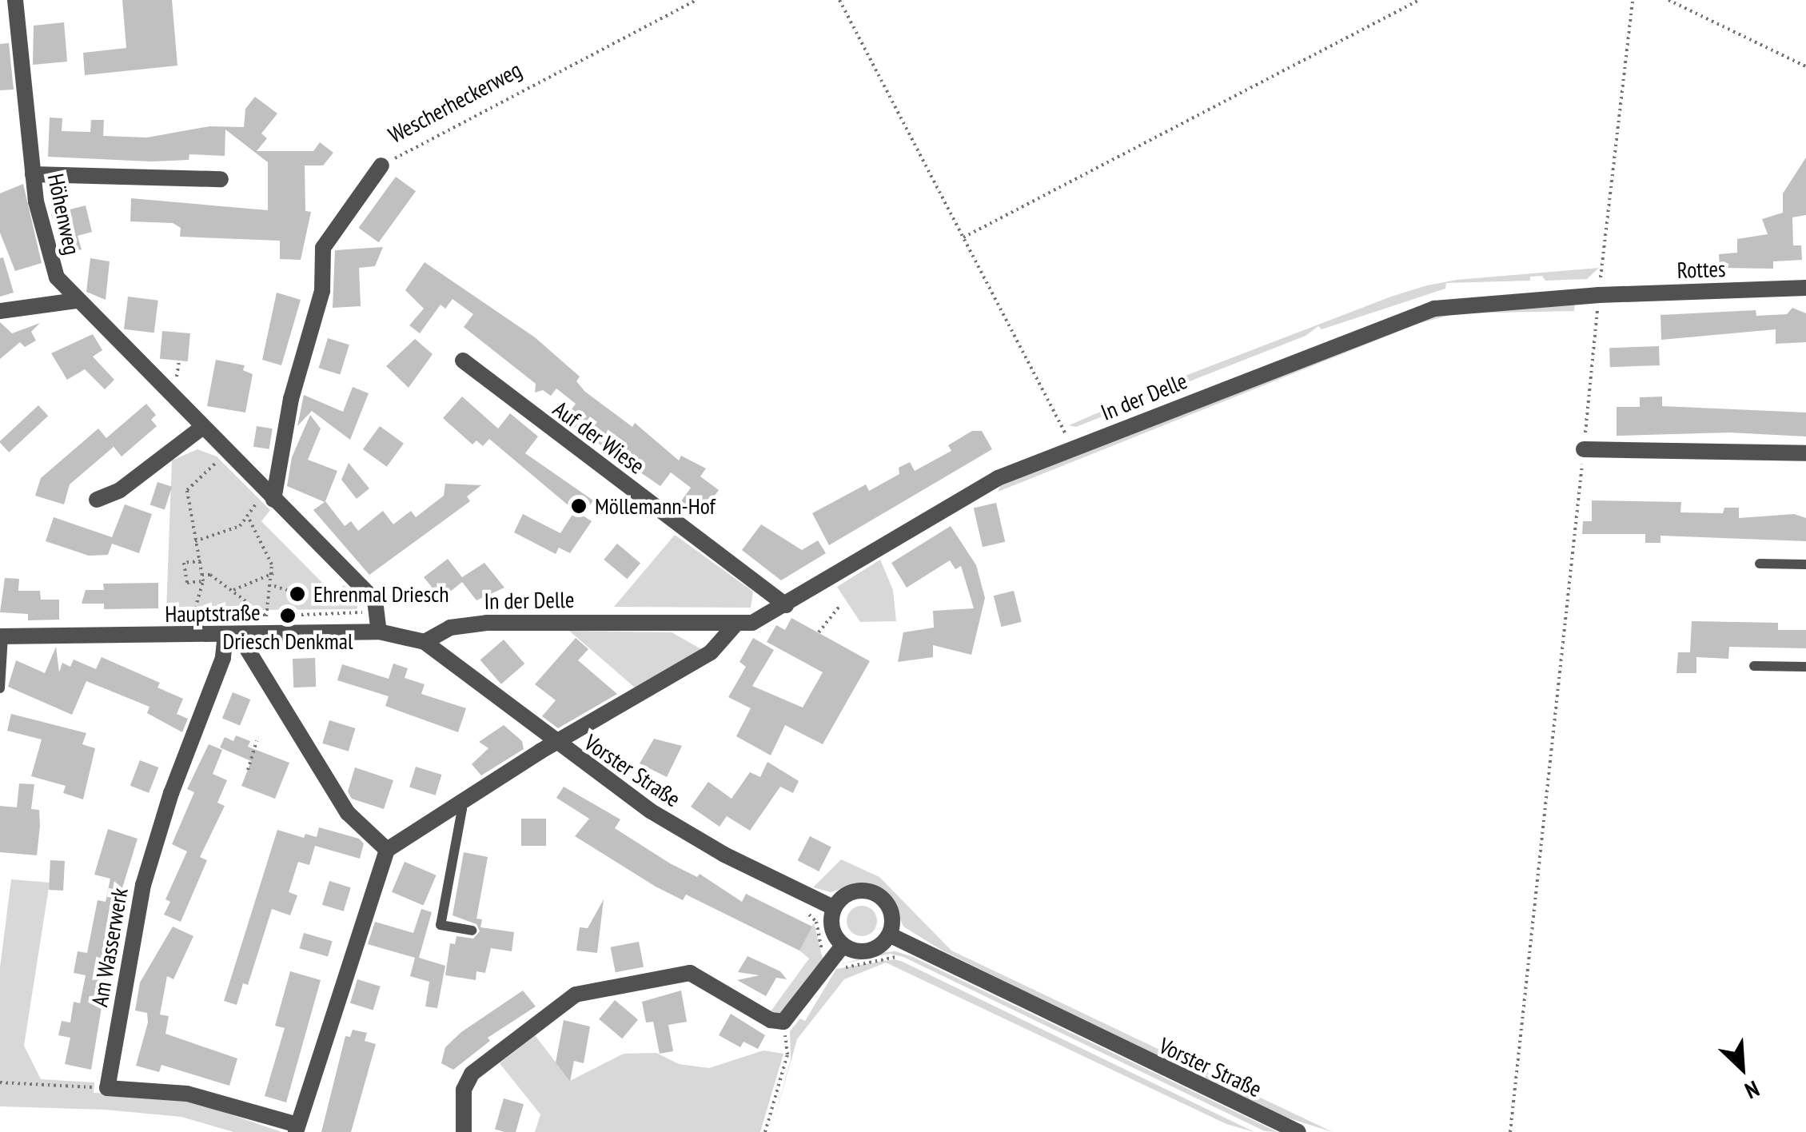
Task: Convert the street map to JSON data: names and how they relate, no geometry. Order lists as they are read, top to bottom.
{
  "streets": {
    "street": [
      "Wescherheckerweg",
      "Höhenweg",
      "Rottes",
      "In der Delle",
      "Auf der Wiese",
      "Hauptstraße",
      "Vorster Straße",
      "Am Wasserwerk"
    ]
  },
  "crossings": [
    ["Wescherheckerweg", "Höhenweg"],
    ["Rottes", "In der Delle"],
    ["In der Delle", "Auf der Wiese"],
    ["In der Delle", "Hauptstraße"],
    ["In der Delle", "Vorster Straße"],
    ["Hauptstraße", "Vorster Straße"],
    ["Hauptstraße", "Am Wasserwerk"]
  ],
  "places": ["Möllemann-Hof", "Ehrenmal Driesch", "Driesch Denkmal"],
  "north": "bottom right"
}
